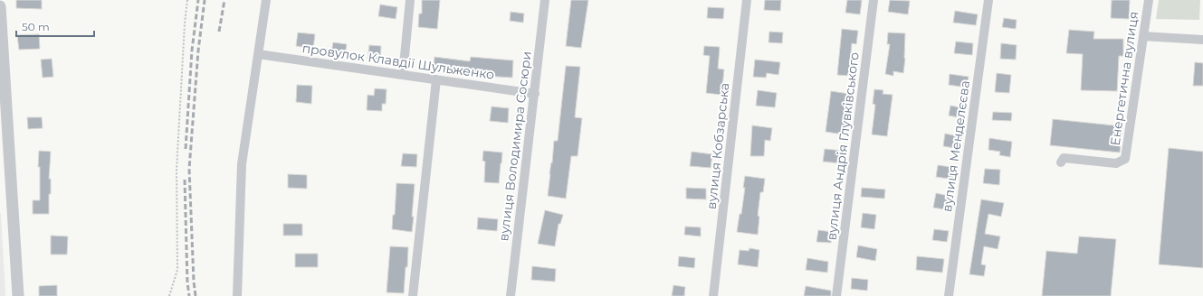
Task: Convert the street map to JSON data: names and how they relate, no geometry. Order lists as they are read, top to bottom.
{
  "streets": {
    "street": [
      "провулок Клавдії Шульженко",
      "Енергетична вулиця",
      "вулиця Володимира Сосюри",
      "вулиця Кобзарська",
      "вулиця Андрія Глувківського",
      "вулиця Менделєєва"
    ]
  },
  "crossings": [
    ["провулок Клавдії Шульженко", "вулиця Володимира Сосюри"]
  ],
  "scale_bar": "50 m"
}
